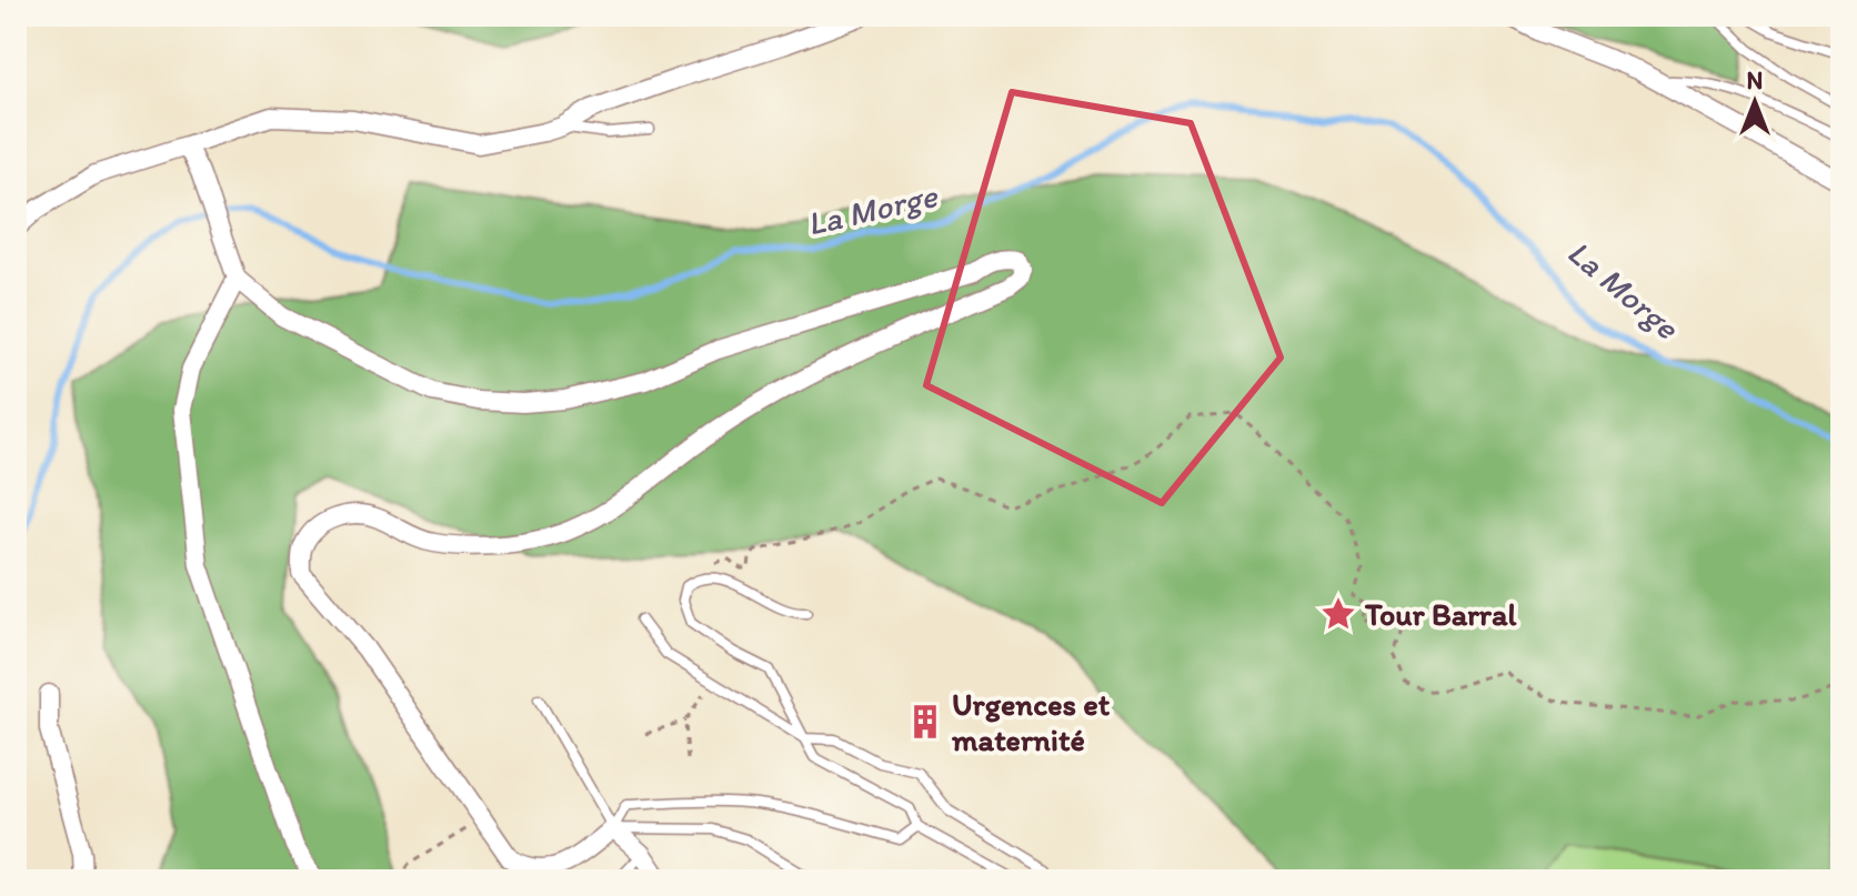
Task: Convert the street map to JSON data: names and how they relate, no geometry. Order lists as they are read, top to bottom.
{
  "water": ["La Morge"],
  "places": {
    "place": ["Tour Barral"],
    "building": ["Urgences et maternité"]
  },
  "north": "top"
}
